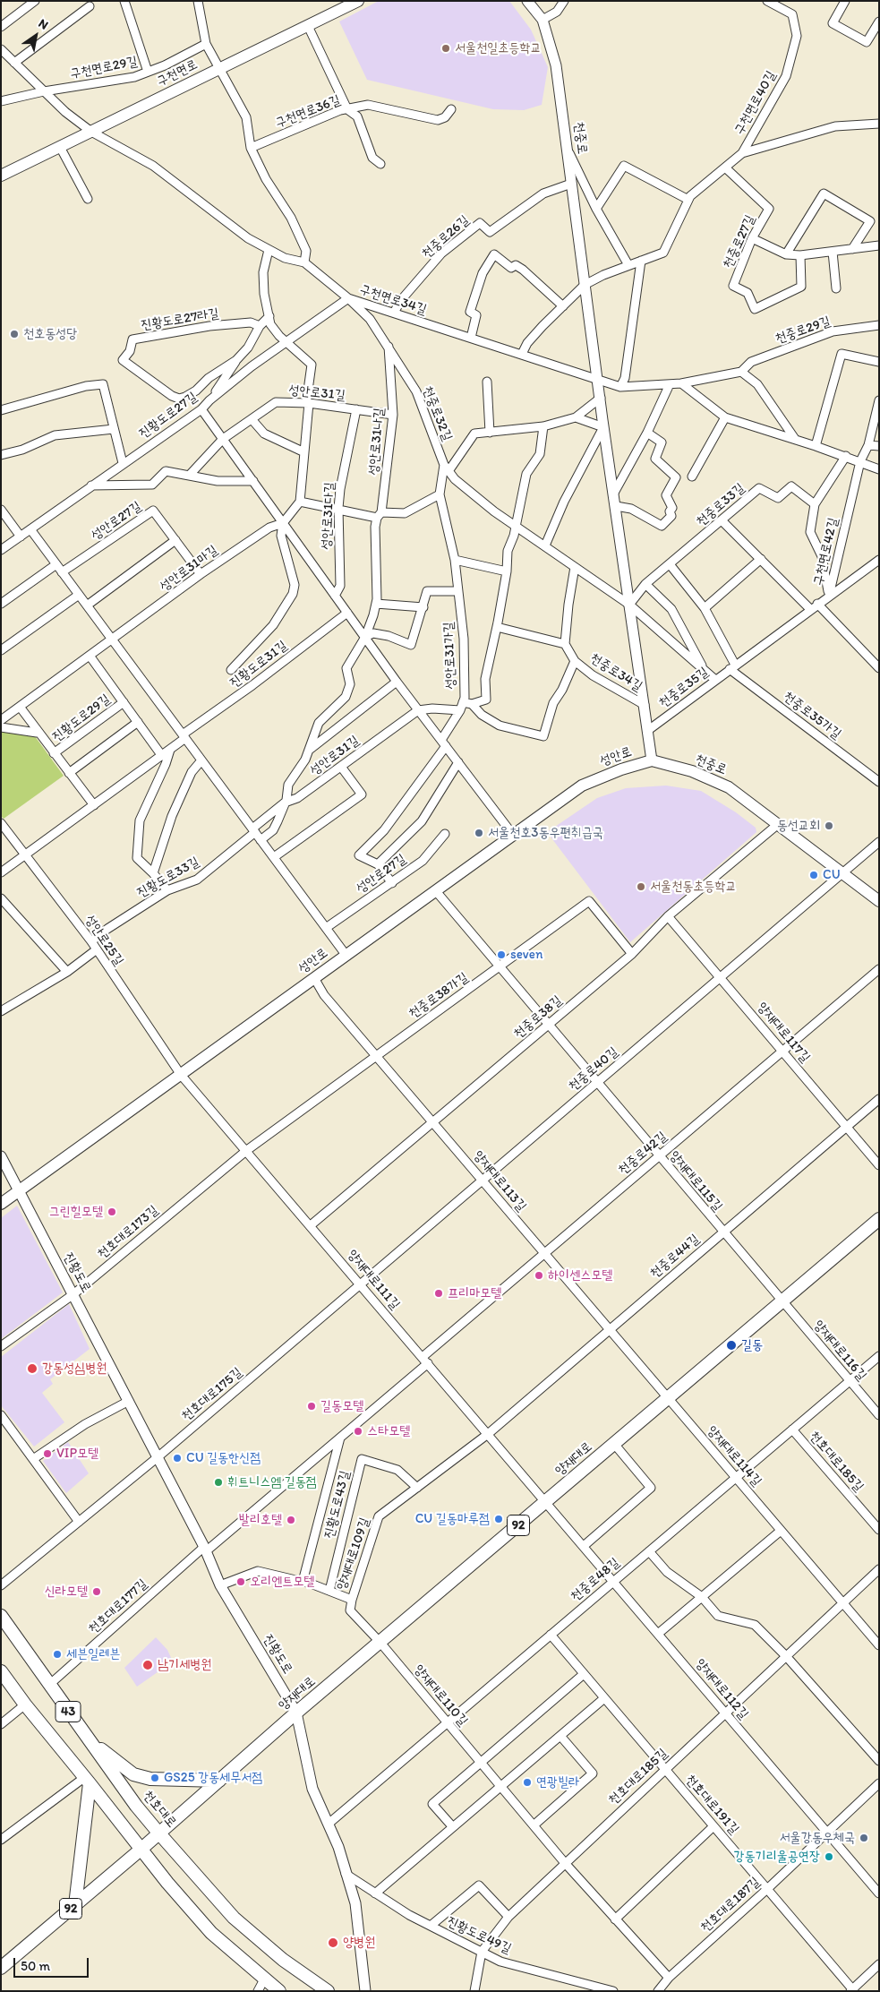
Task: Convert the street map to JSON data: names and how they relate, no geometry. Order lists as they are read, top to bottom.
{
  "streets": {
    "main road": [
      "구천면로",
      "천중로",
      "성안로",
      "양재대로",
      "92",
      "43",
      "천호대로"
    ],
    "street": [
      "구천면로29길",
      "구천면로40길",
      "구천면로36길",
      "천중로26길",
      "천중로27길",
      "구천면로34길",
      "진황도로27라길",
      "천중로29길",
      "성안로31길",
      "천중로32길",
      "진황도로27길",
      "성안로31나길",
      "천중로33길",
      "성안로31다길",
      "성안로27길",
      "구천면로42길",
      "성안로31마길",
      "성안로31가길",
      "진황도로31길",
      "천중로34길",
      "천중로35길",
      "천중로35가길",
      "진황도로29길",
      "진황도로33길",
      "성안로25길",
      "천중로38가길",
      "천중로38길",
      "양재대로117길",
      "천중로40길",
      "천중로42길",
      "양재대로113길",
      "양재대로115길",
      "천호대로173길",
      "천중로44길",
      "진황도로",
      "양재대로111길",
      "양재대로116길",
      "천호대로175길",
      "양재대로114길",
      "천호대로185길",
      "진황도로43길",
      "양재대로109길",
      "천중로48길",
      "천호대로177길",
      "양재대로112길",
      "양재대로110길",
      "천호대로191길",
      "천호대로187길",
      "진황도로49길"
    ]
  },
  "crossings": [
    ["구천면로29길", "구천면로34길"],
    ["구천면로", "구천면로34길"],
    ["천중로", "천중로26길"],
    ["천중로", "구천면로34길"],
    ["천중로", "천중로29길"],
    ["천중로", "천중로32길"],
    ["천중로", "천중로33길"],
    ["천중로", "천중로34길"],
    ["천중로", "천중로35길"],
    ["천중로", "성안로"],
    ["천중로", "천중로38길"],
    ["천중로", "천중로40길"],
    ["천중로26길", "구천면로34길"],
    ["구천면로34길", "천중로29길"],
    ["구천면로34길", "천중로32길"],
    ["구천면로34길", "진황도로27길"],
    ["진황도로27라길", "진황도로27길"],
    ["성안로31길", "성안로31나길"],
    ["성안로31길", "성안로31다길"],
    ["성안로31길", "진황도로33길"],
    ["천중로32길", "진황도로27길"],
    ["천중로32길", "성안로31나길"],
    ["천중로32길", "천중로33길"],
    ["천중로32길", "성안로31가길"],
    ["천중로33길", "구천면로42길"],
    ["성안로27길", "성안로31마길"],
    ["구천면로42길", "천중로35길"],
    ["진황도로31길", "진황도로29길"],
    ["진황도로31길", "성안로25길"],
    ["천중로35길", "천중로35가길"],
    ["성안로", "성안로25길"],
    ["성안로", "양재대로113길"],
    ["성안로", "양재대로115길"],
    ["성안로", "진황도로"],
    ["성안로", "양재대로111길"],
    ["진황도로33길", "성안로25길"],
    ["성안로25길", "양재대로111길"],
    ["천중로38가길", "천중로38길"],
    ["천중로38가길", "양재대로113길"],
    ["천중로38가길", "양재대로115길"],
    ["천중로38가길", "천호대로173길"],
    ["천중로38가길", "양재대로111길"],
    ["천중로38길", "양재대로117길"],
    ["천중로38길", "양재대로113길"],
    ["천중로38길", "양재대로115길"],
    ["천중로38길", "양재대로111길"],
    ["양재대로117길", "천중로40길"],
    ["양재대로117길", "천중로42길"],
    ["양재대로117길", "천중로44길"],
    ["천중로40길", "양재대로113길"],
    ["천중로40길", "양재대로115길"],
    ["천중로40길", "양재대로111길"],
    ["천중로40길", "천호대로175길"],
    ["천중로42길", "양재대로113길"],
    ["천중로42길", "양재대로115길"],
    ["천중로42길", "양재대로111길"],
    ["천중로42길", "천호대로177길"],
    ["양재대로113길", "천중로44길"],
    ["양재대로113길", "양재대로114길"],
    ["양재대로113길", "양재대로"],
    ["양재대로115길", "천중로44길"],
    ["양재대로115길", "양재대로116길"],
    ["양재대로115길", "양재대로"],
    ["천호대로173길", "진황도로"],
    ["천호대로173길", "양재대로111길"],
    ["천중로44길", "양재대로111길"],
    ["천중로44길", "양재대로109길"],
    ["진황도로", "천호대로175길"],
    ["진황도로", "양재대로"],
    ["진황도로", "천중로48길"],
    ["진황도로", "천호대로177길"],
    ["진황도로", "진황도로49길"],
    ["양재대로111길", "천호대로175길"],
    ["양재대로111길", "양재대로"],
    ["양재대로111길", "양재대로109길"],
    ["양재대로111길", "천호대로177길"],
    ["양재대로111길", "양재대로112길"],
    ["양재대로116길", "양재대로"],
    ["양재대로116길", "천중로48길"],
    ["양재대로114길", "양재대로"],
    ["양재대로114길", "천호대로185길"],
    ["양재대로114길", "천중로48길"],
    ["양재대로", "양재대로109길"],
    ["양재대로", "양재대로112길"],
    ["양재대로", "양재대로110길"],
    ["양재대로", "43"],
    ["양재대로", "천호대로"],
    ["천호대로185길", "천중로48길"],
    ["천호대로185길", "양재대로112길"],
    ["천호대로185길", "양재대로110길"],
    ["천호대로185길", "천호대로191길"],
    ["천호대로185길", "진황도로49길"],
    ["진황도로43길", "양재대로109길"],
    ["양재대로109길", "양재대로110길"],
    ["천중로48길", "양재대로112길"],
    ["천중로48길", "양재대로110길"],
    ["천중로48길", "천호대로191길"],
    ["천호대로177길", "천호대로"],
    ["양재대로112길", "천호대로187길"],
    ["양재대로110길", "천호대로187길"],
    ["천호대로191길", "천호대로187길"]
  ],
  "places": [
    "서울천일초등학교",
    "천호동성당",
    "동선교회",
    "서울천호3동우편취급국",
    "CU",
    "서울천동초등학교",
    "seven",
    "그린힐모텔",
    "하이센스모텔",
    "프리마모텔",
    "길동",
    "강동성심병원",
    "길동모텔",
    "스타모텔",
    "VIP모텔",
    "CU 길동한신점",
    "휘트니스엠 길동점",
    "CU 길동마루점",
    "발리호텔",
    "오리엔트모텔",
    "신라모텔",
    "세븐일레븐",
    "남기세병원",
    "GS25 강동세무서점",
    "연광빌라",
    "서울강동우체국",
    "강동기리울공연장",
    "양병원"
  ],
  "scale_bar": "50 m",
  "north": "top right"
}
